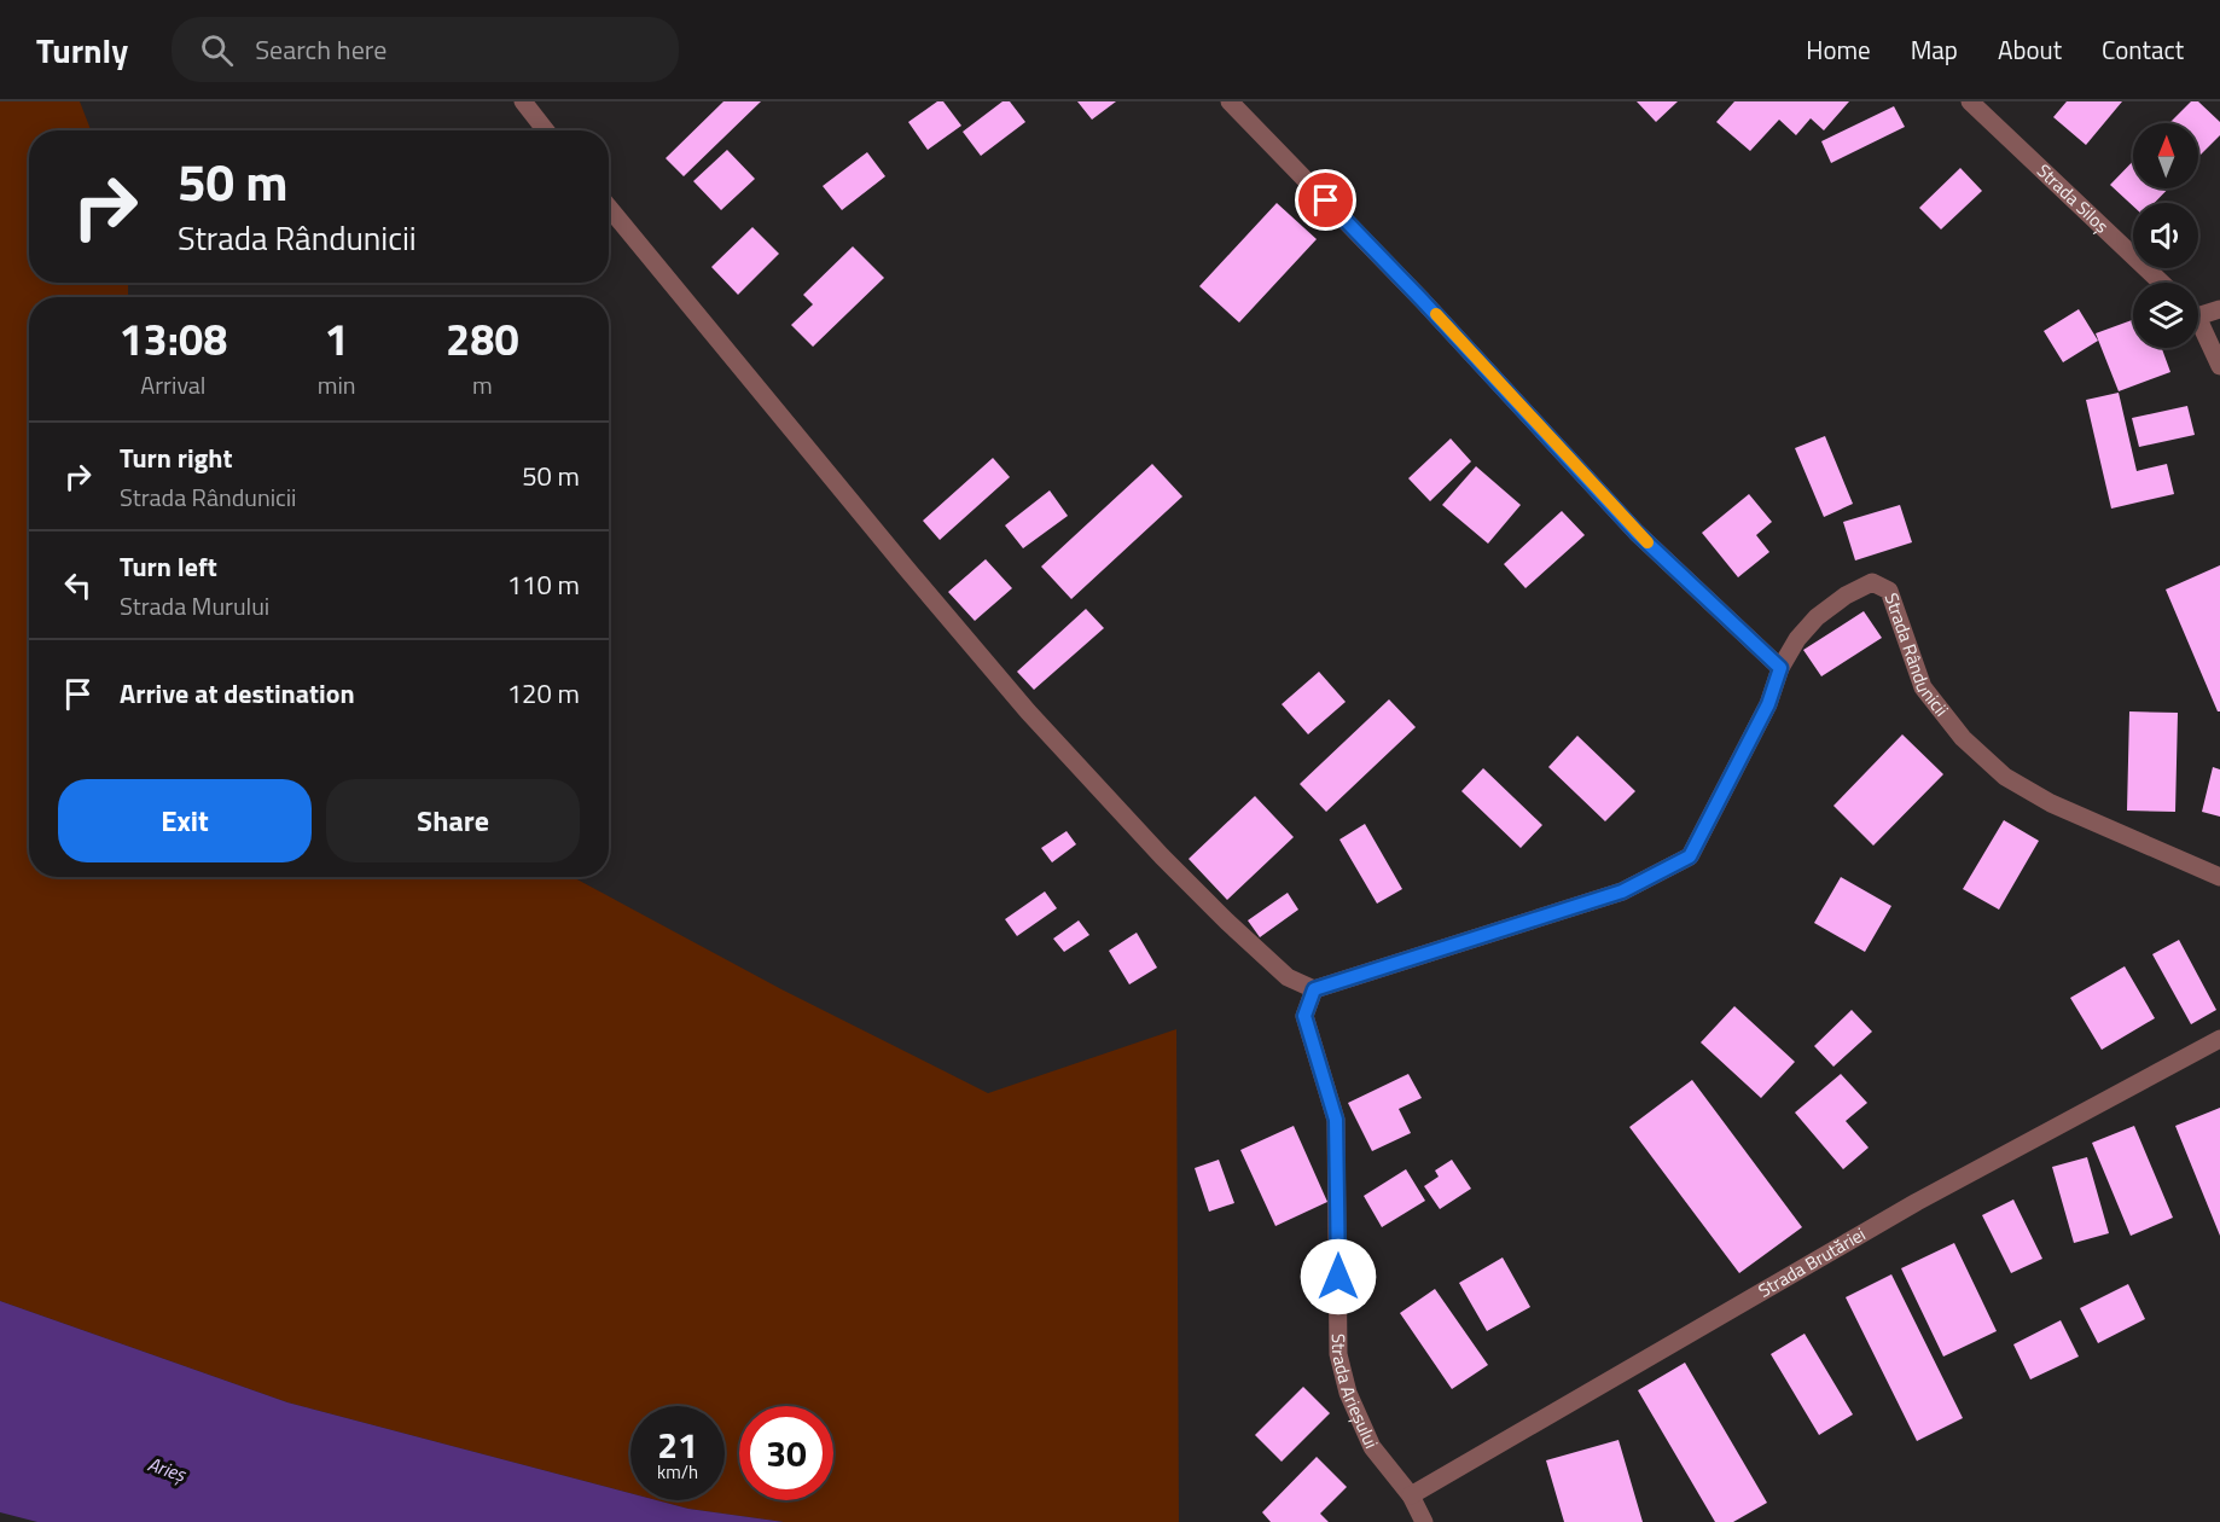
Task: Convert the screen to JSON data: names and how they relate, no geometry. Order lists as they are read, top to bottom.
{
  "streets": {
    "street": [
      "Strada Siloș",
      "Strada Rândunicii",
      "Strada Brutăriei",
      "Strada Arieșului"
    ]
  },
  "crossings": [
    ["Strada Rândunicii", "Strada Arieșului"],
    ["Strada Brutăriei", "Strada Arieșului"]
  ],
  "water": ["Arieș"],
  "north": "top",
  "page": {
    "header": "Turnly",
    "search": "Search here",
    "nav": [
      "Home",
      "Map",
      "About",
      "Contact"
    ],
    "turn": ["50 m", "Strada Rândunicii"],
    "eta": [
      "13:08",
      "Arrival",
      "1",
      "min",
      "280",
      "m"
    ],
    "list": [
      {
        "name": "Turn right",
        "note": "Strada Rândunicii",
        "value": "50 m"
      },
      {
        "name": "Turn left",
        "note": "Strada Murului",
        "value": "110 m"
      },
      {
        "name": "Arrive at destination",
        "value": "120 m"
      }
    ],
    "buttons": ["Exit", "Share"],
    "speed": "21 km/h",
    "limit": "30"
  }
}
